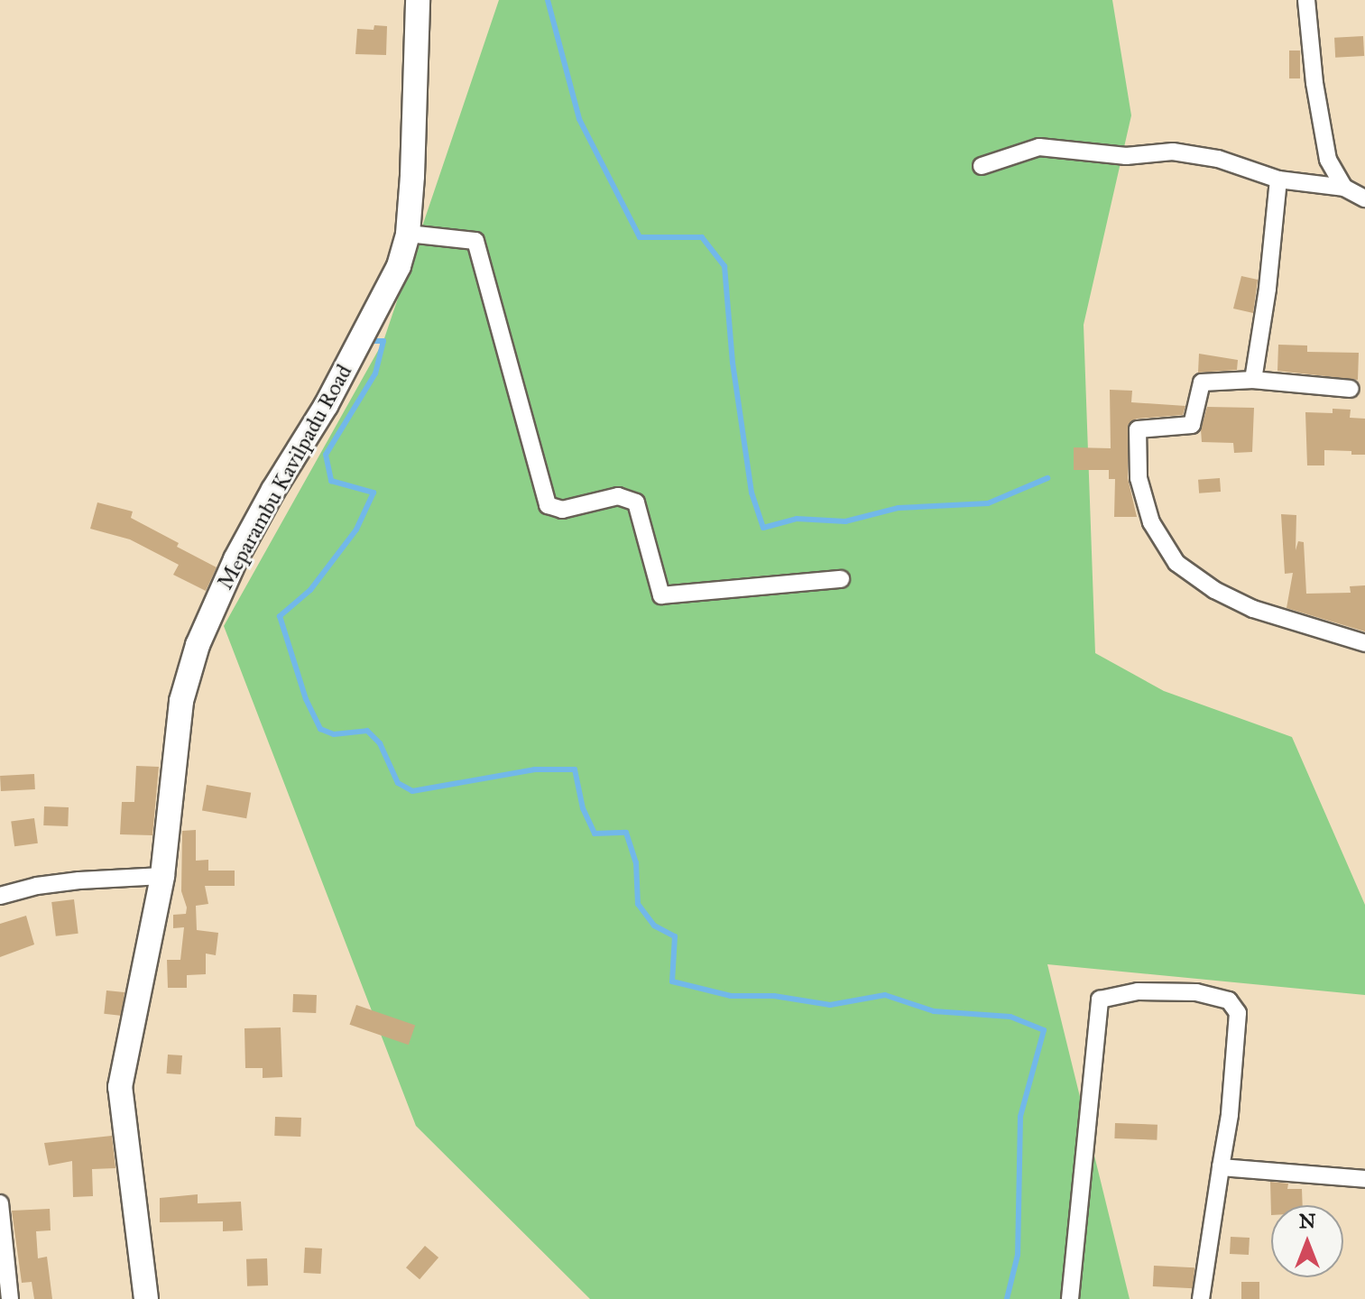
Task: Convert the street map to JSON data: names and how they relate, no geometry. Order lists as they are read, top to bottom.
{
  "streets": {
    "main road": ["Meparambu Kavilpadu Road"]
  },
  "north": "top"
}
